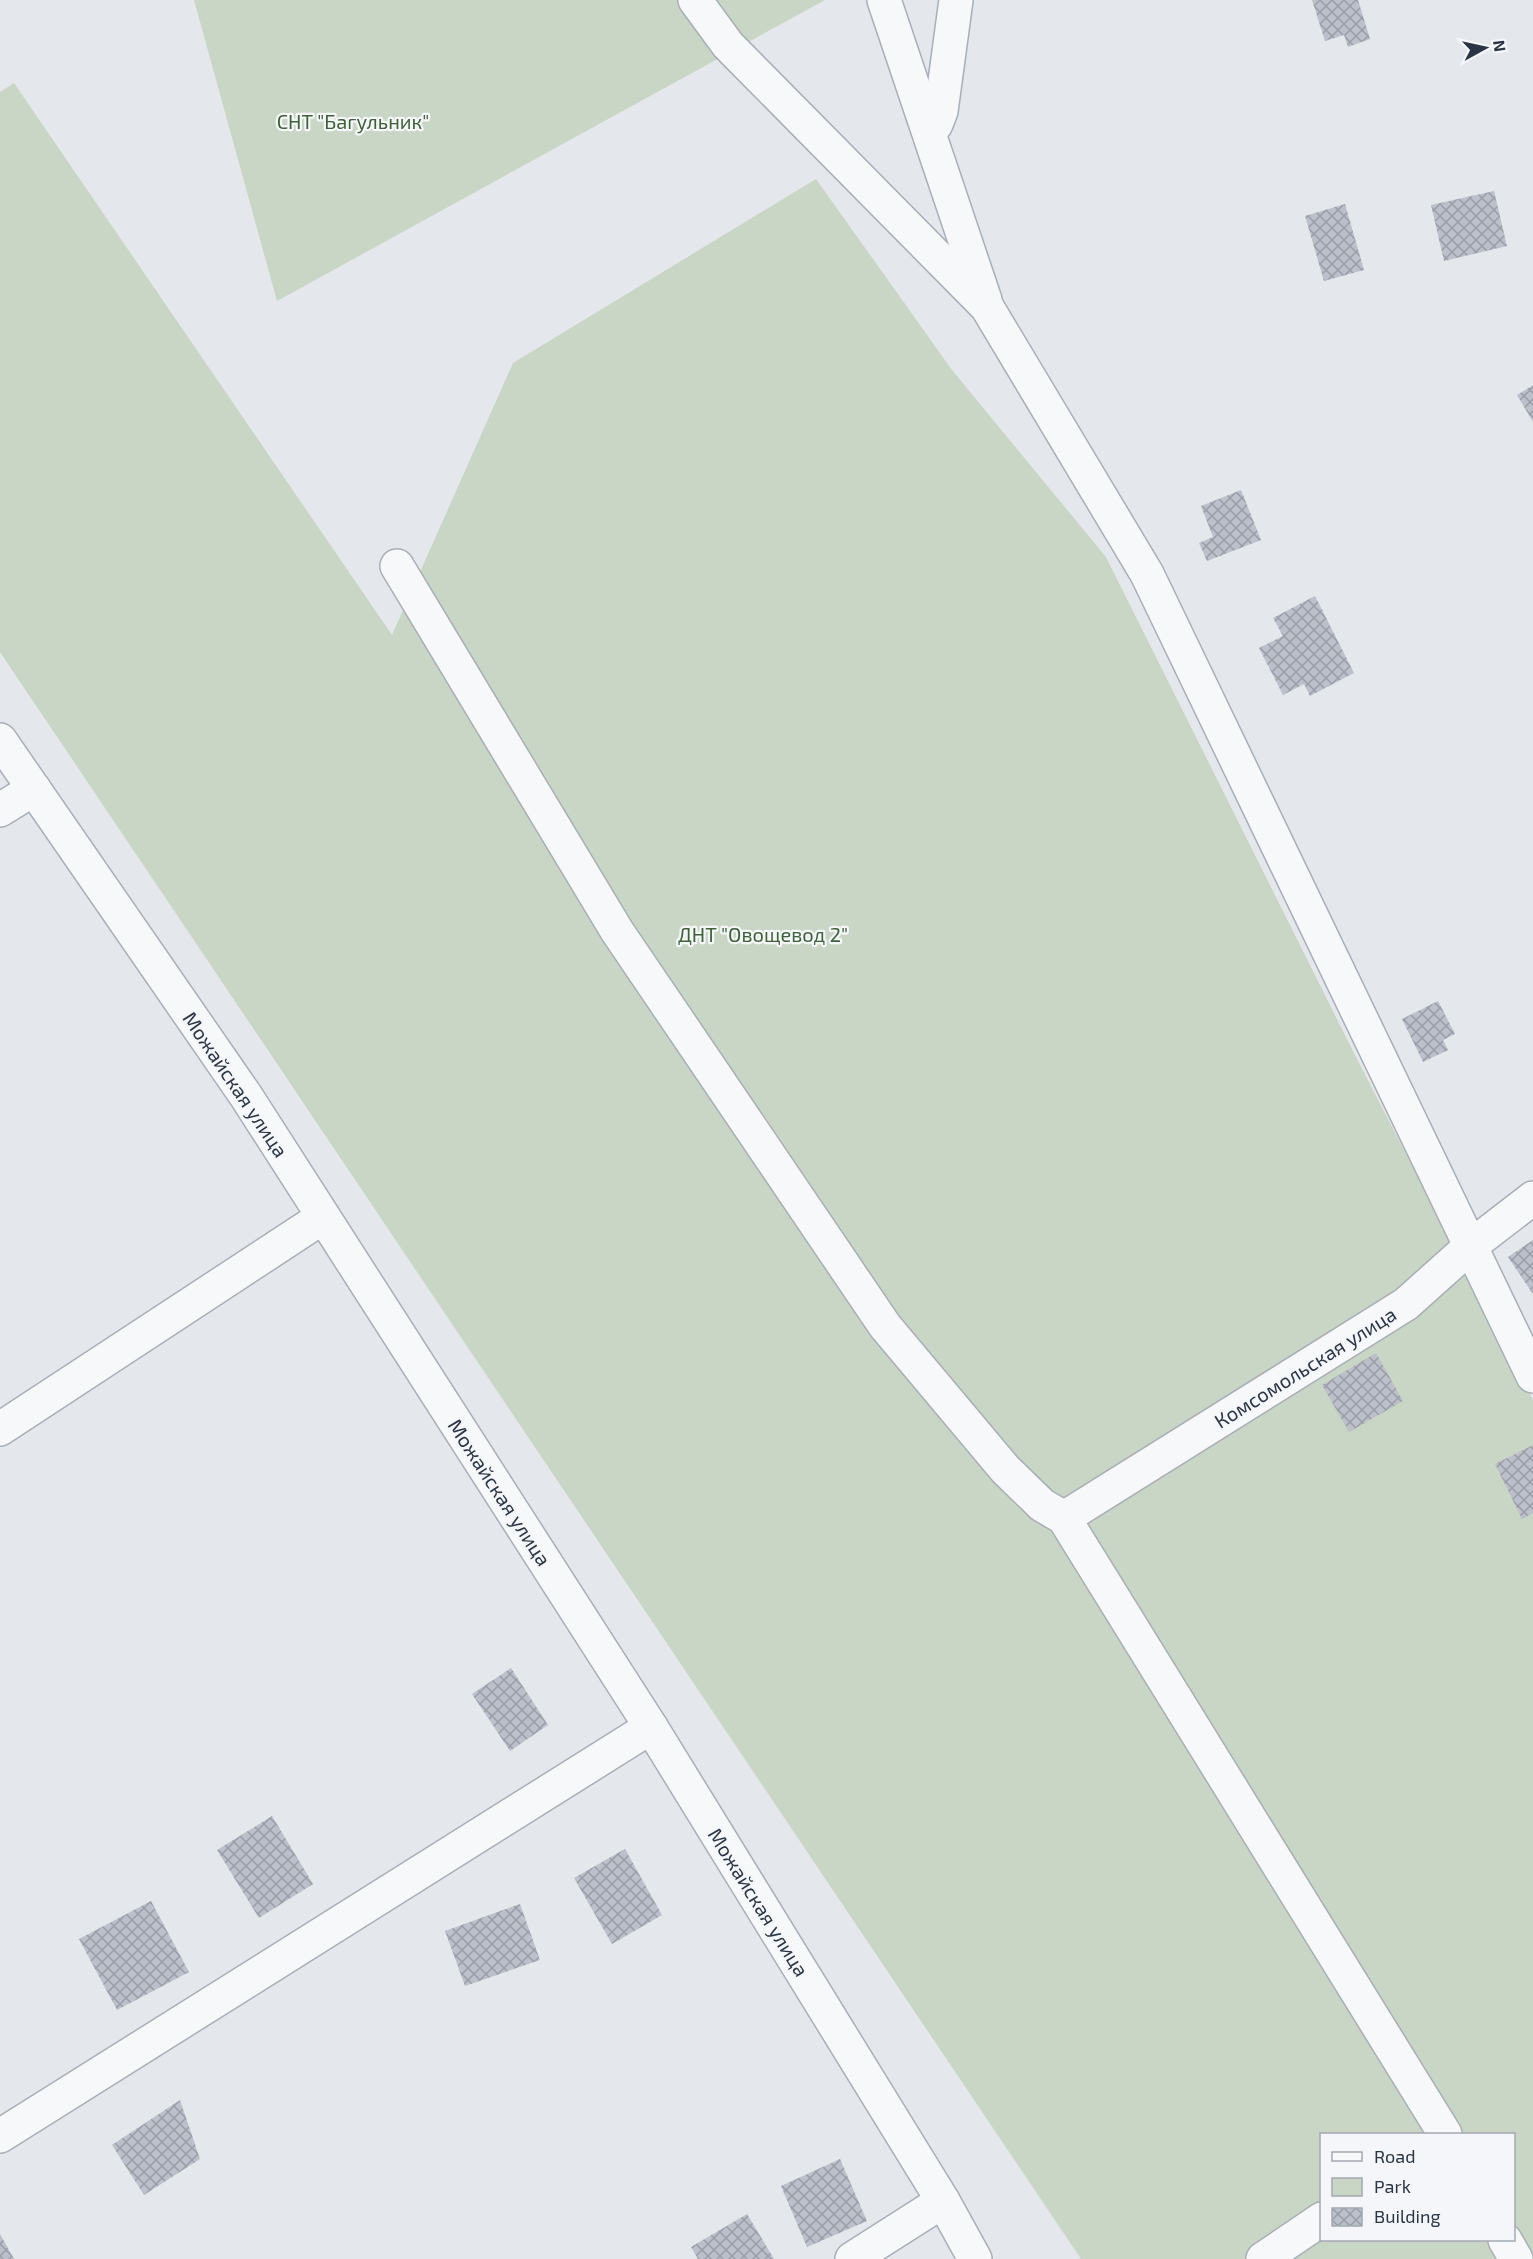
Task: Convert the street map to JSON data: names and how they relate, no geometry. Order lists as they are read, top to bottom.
{
  "streets": {
    "street": ["Можайская улица", "Комсомольская улица"]
  },
  "parks": ["СНТ \"Багульник\"", "ДНТ \"Овощевод 2\""],
  "legend": ["Road", "Park", "Building"],
  "north": "right"
}
